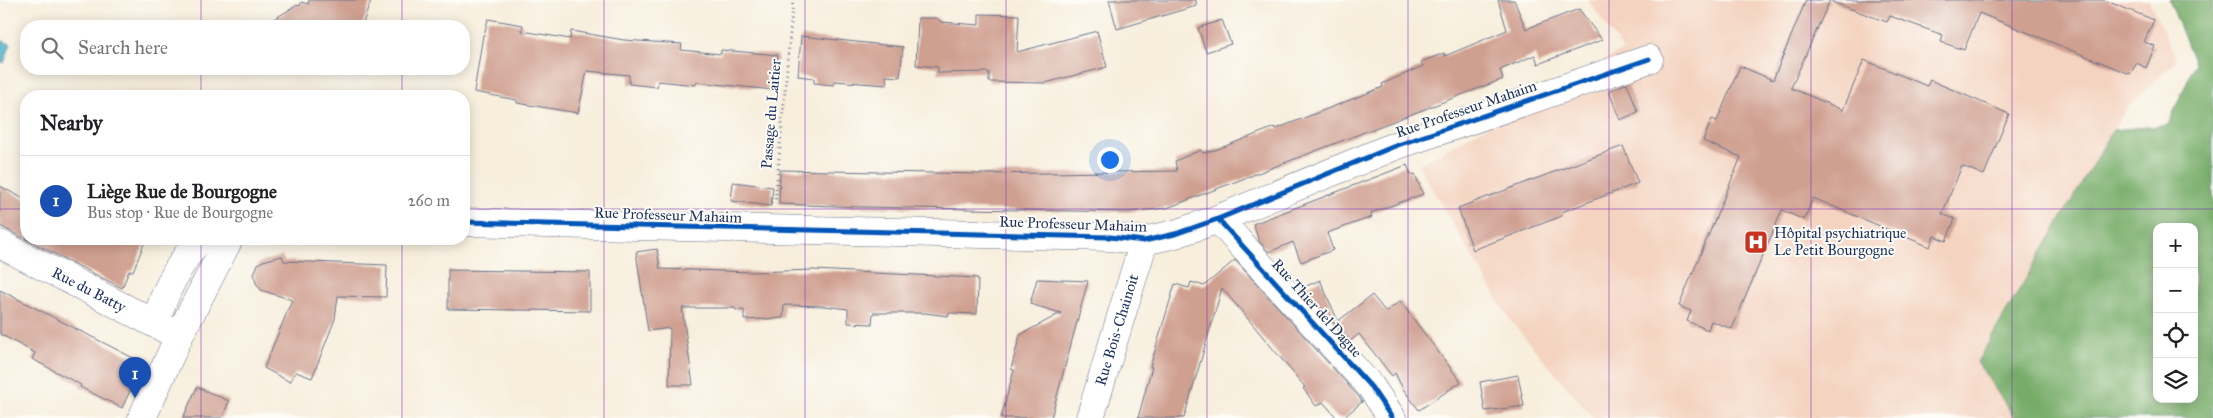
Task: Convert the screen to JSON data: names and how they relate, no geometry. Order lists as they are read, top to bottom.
{
  "streets": {
    "street": [
      "Rue Professeur Mahaim",
      "Rue du Batty",
      "Rue Thier del Dague",
      "Rue Bois-Chainoit"
    ],
    "path": ["Passage du Laitier"]
  },
  "crossings": [
    ["Rue Professeur Mahaim", "Passage du Laitier"],
    ["Rue Professeur Mahaim", "Rue Thier del Dague"],
    ["Rue Professeur Mahaim", "Rue Bois-Chainoit"]
  ],
  "places": {
    "hospital": ["Hôpital psychiatrique Le Petit Bourgogne"]
  },
  "page": {
    "search": "Search here",
    "heading": "Nearby",
    "list": [
      {
        "mark": "1",
        "name": "Liège Rue de Bourgogne",
        "note": "Bus stop · Rue de Bourgogne",
        "value": "260 m"
      }
    ],
    "map_buttons": ["+", "−"],
    "pins": "1"
  }
}
